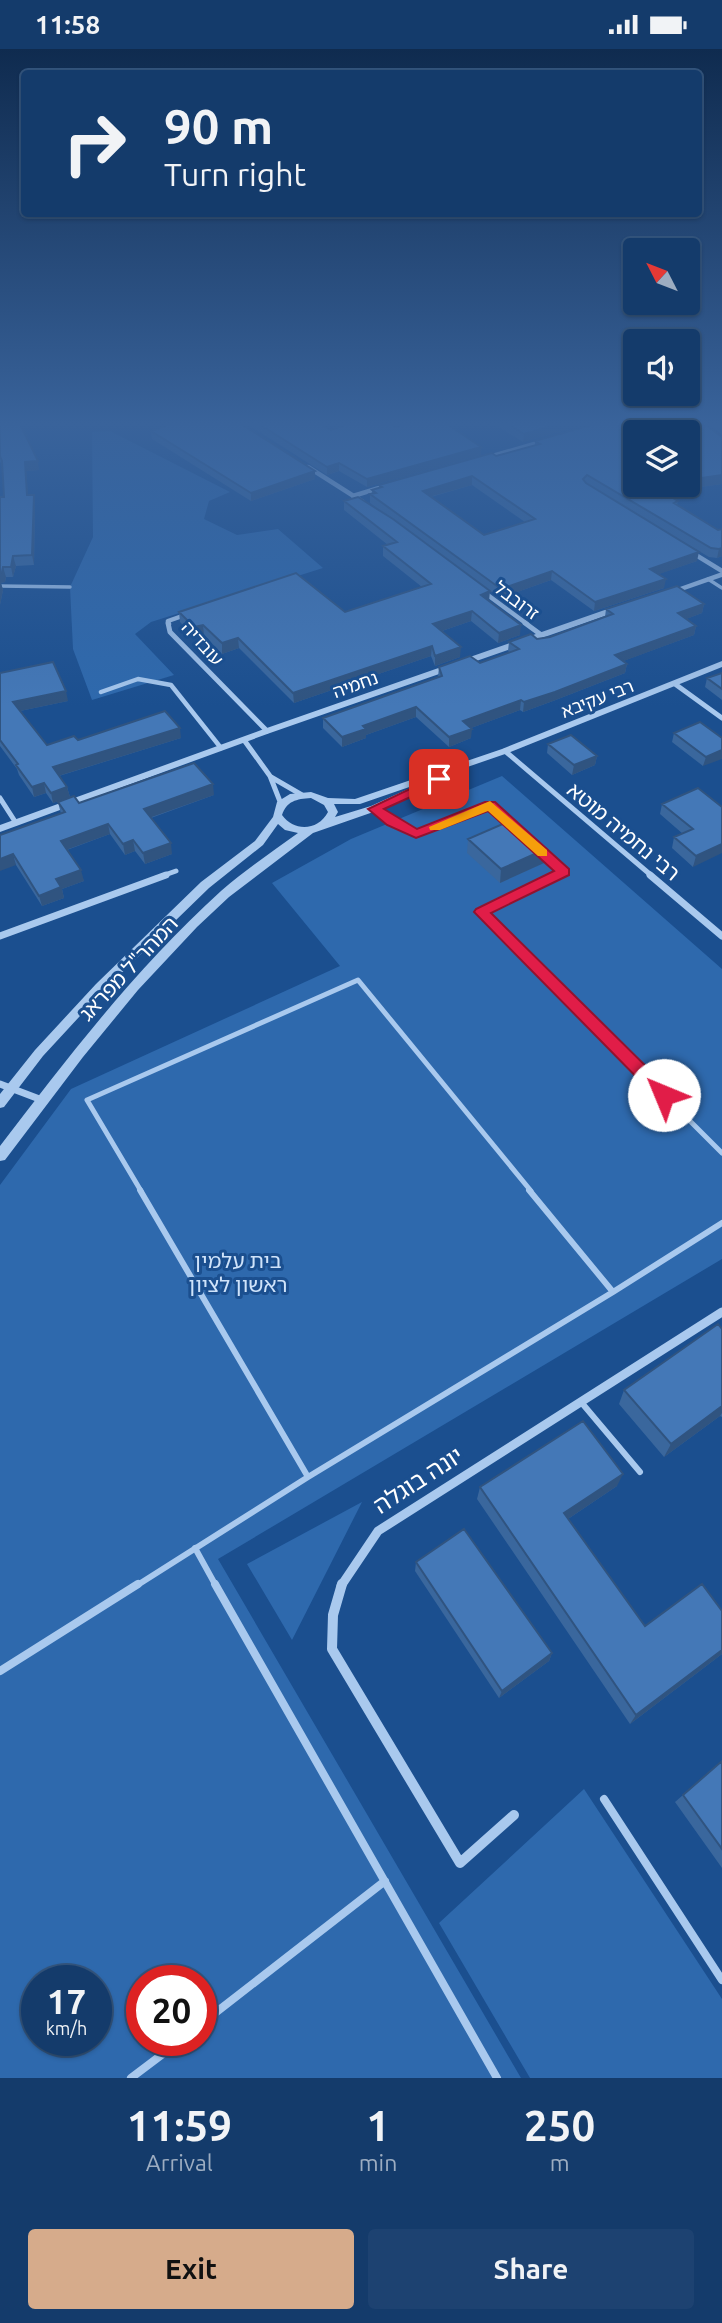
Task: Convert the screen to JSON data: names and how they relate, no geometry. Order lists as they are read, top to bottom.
{
  "streets": {
    "street": [
      "זרובבל",
      "עובדיה",
      "נחמיה",
      "רבי עקיבא",
      "רבי נחמיה מוטא",
      "המהר\"ל מפראג",
      "יונה בוגלה"
    ]
  },
  "crossings": [
    ["זרובבל", "נחמיה"],
    ["עובדיה", "נחמיה"],
    ["רבי עקיבא", "רבי נחמיה מוטא"]
  ],
  "parks": ["בית עלמין ראשון לציון"],
  "north": "top left",
  "page": {
    "status": "11:58",
    "turn": ["90 m", "Turn right"],
    "speed": "17 km/h",
    "limit": "20",
    "eta": [
      "11:59",
      "Arrival",
      "1",
      "min",
      "250",
      "m"
    ],
    "buttons": ["Exit", "Share"]
  }
}
